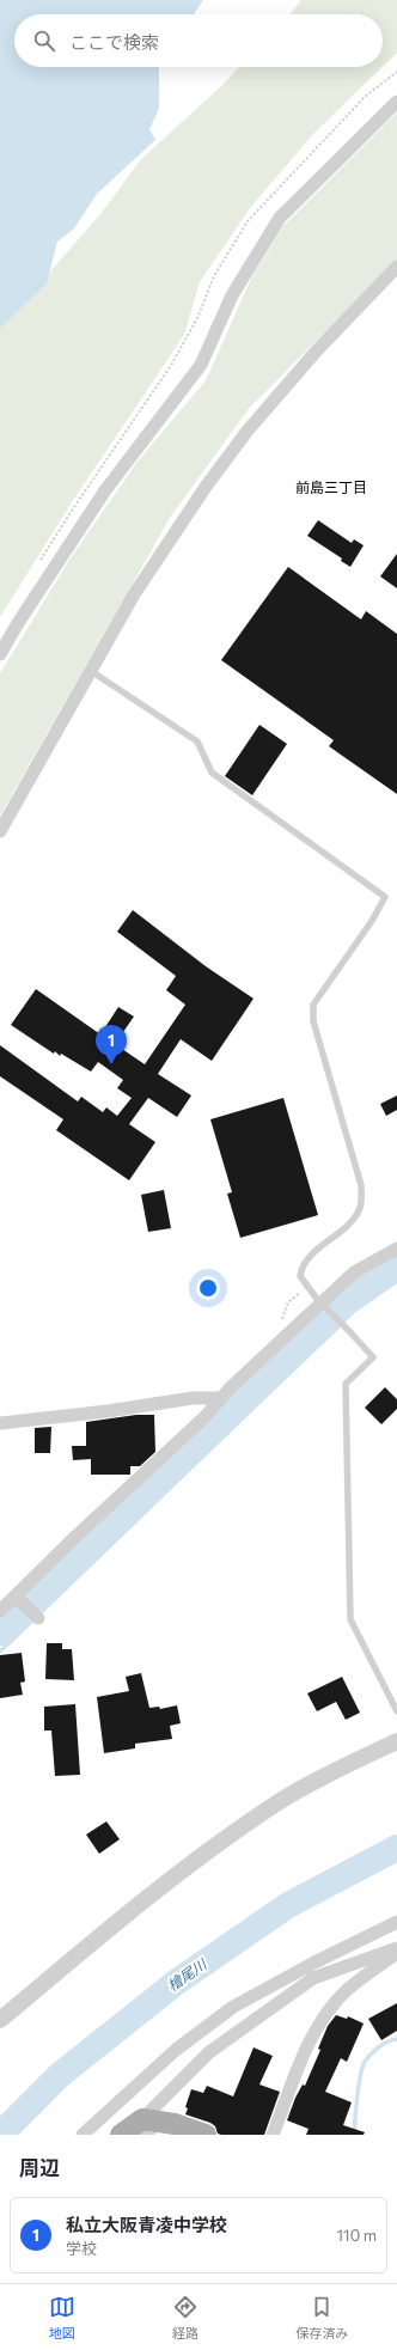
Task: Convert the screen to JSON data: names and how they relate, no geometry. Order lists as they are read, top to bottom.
{
  "districts": ["前島三丁目"],
  "water": ["檜尾川"],
  "page": {
    "search": "ここで検索",
    "pins": "1",
    "heading": "周辺",
    "list": [
      {
        "mark": "1",
        "name": "私立大阪青凌中学校",
        "note": "学校",
        "value": "110 m"
      }
    ],
    "nav": ["地図", "経路", "保存済み"]
  }
}
